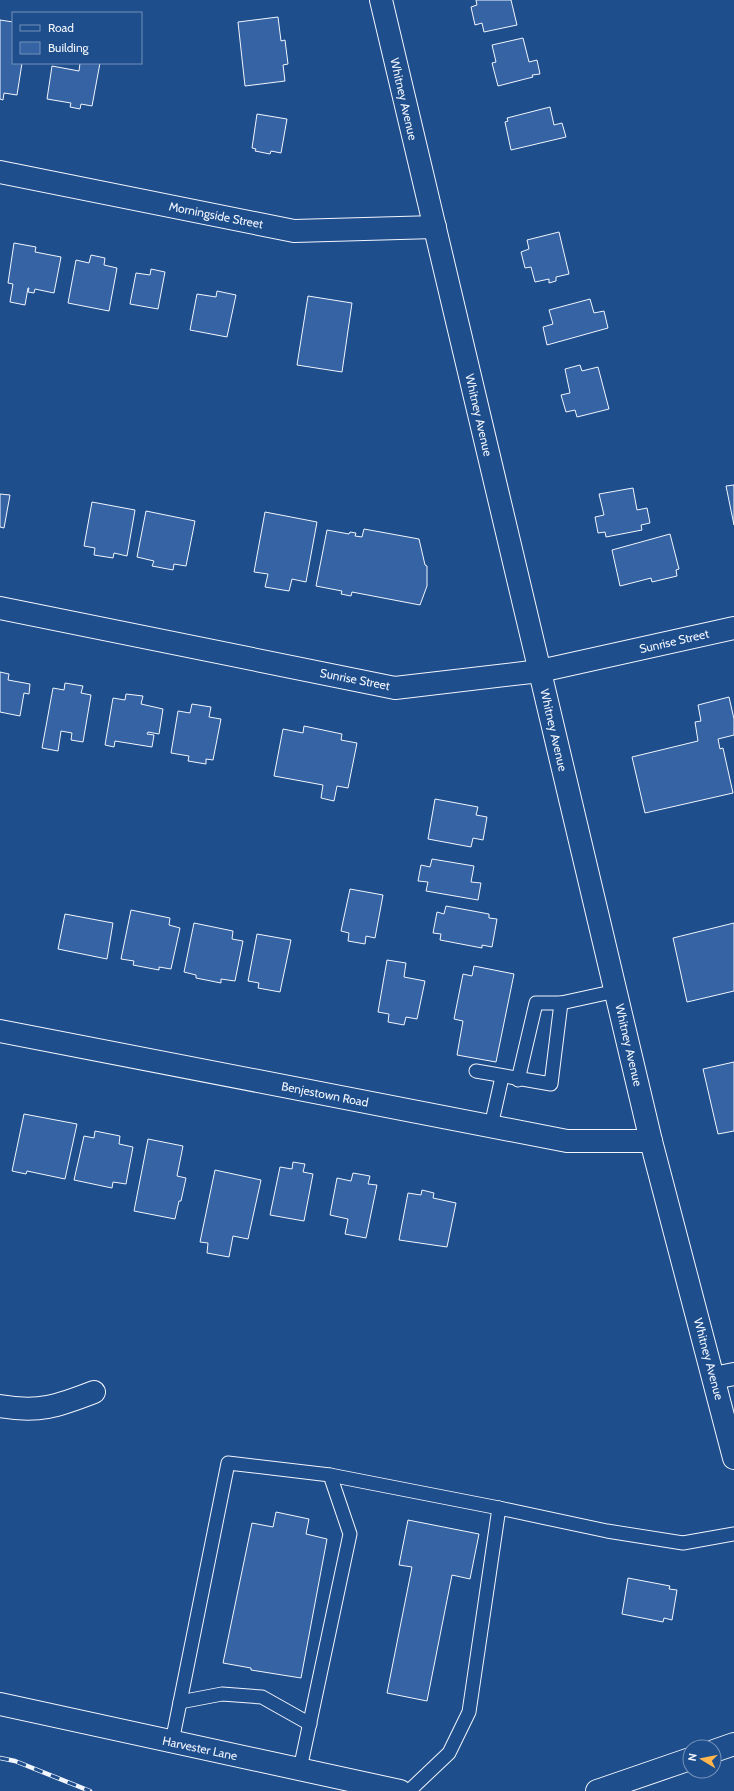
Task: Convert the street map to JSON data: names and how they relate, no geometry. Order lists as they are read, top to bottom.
{
  "streets": {
    "street": [
      "Whitney Avenue",
      "Morningside Street",
      "Sunrise Street",
      "Benjestown Road",
      "Harvester Lane"
    ]
  },
  "crossings": [
    ["Whitney Avenue", "Morningside Street"],
    ["Whitney Avenue", "Sunrise Street"],
    ["Whitney Avenue", "Benjestown Road"]
  ],
  "legend": ["Road", "Building"],
  "north": "left"
}
